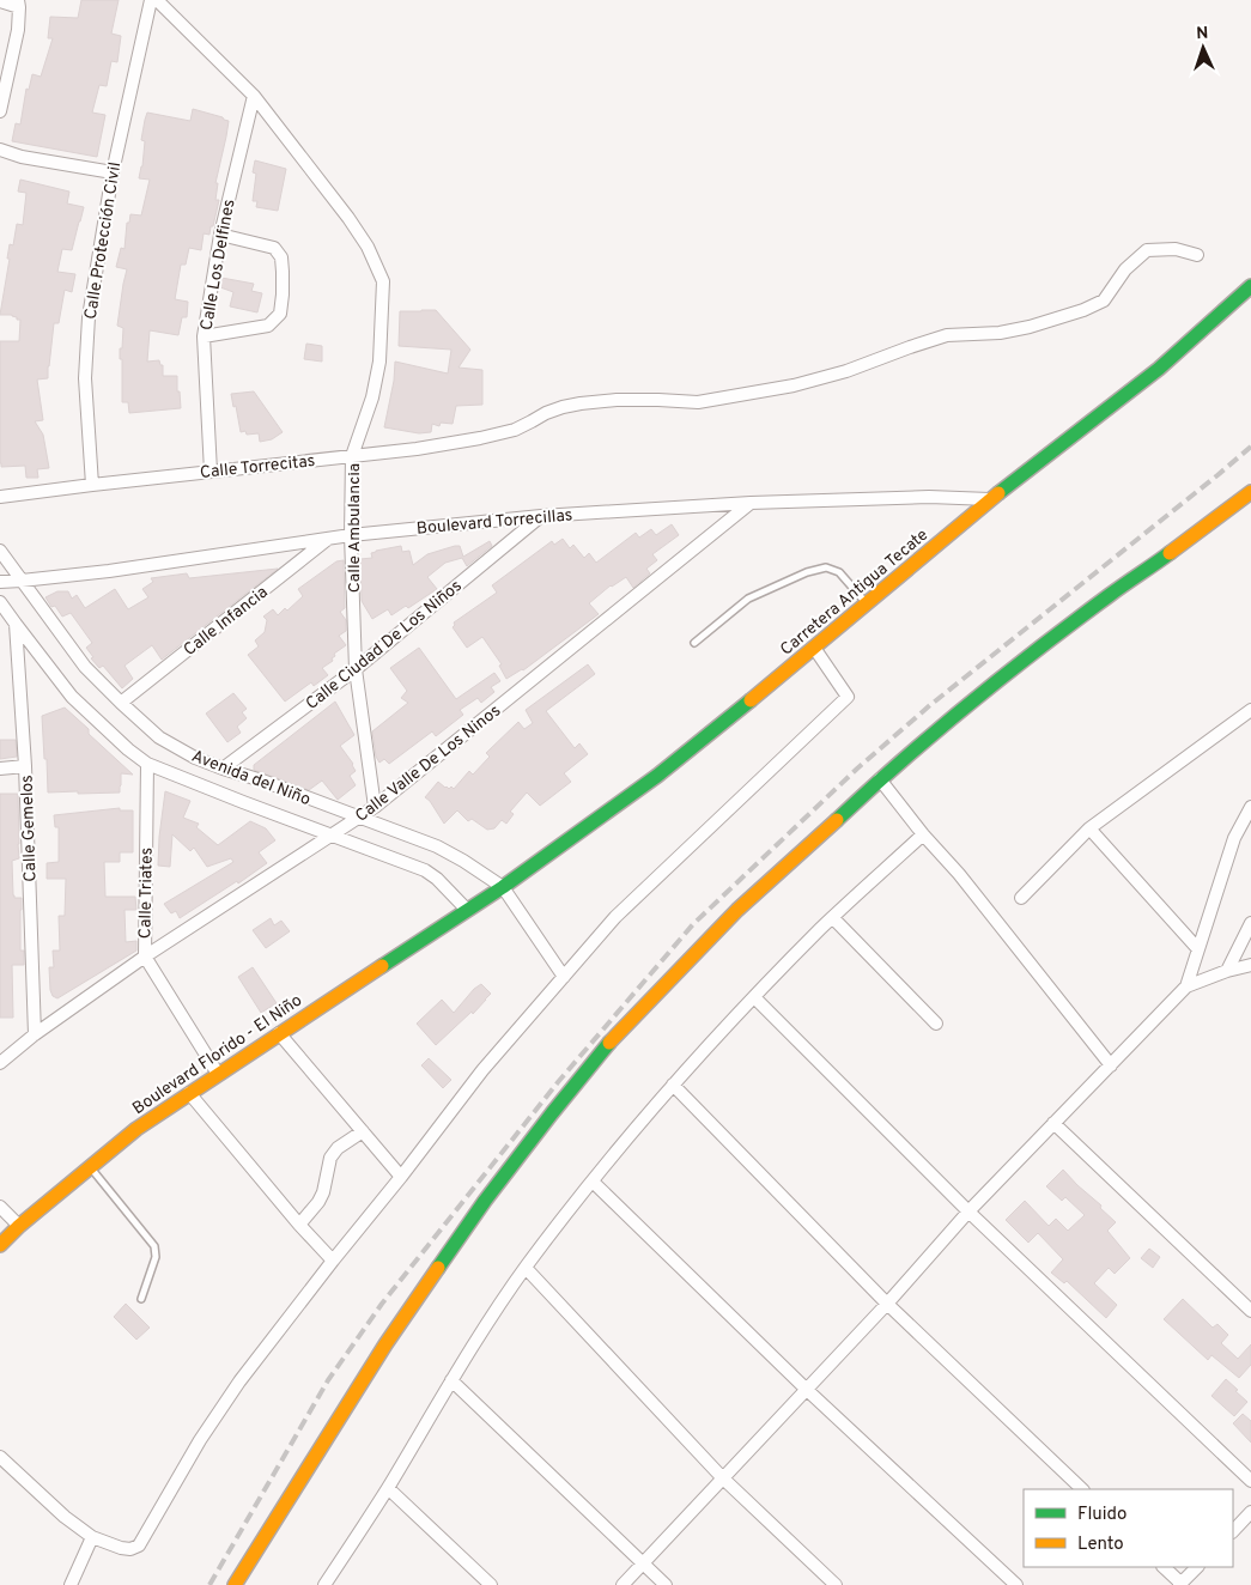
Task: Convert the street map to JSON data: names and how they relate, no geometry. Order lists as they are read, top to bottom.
{
  "streets": {
    "main road": ["Carretera Antigua Tecate", "Boulevard Florido - El Niño"],
    "street": [
      "Calle Protección Civil",
      "Calle Los Delfines",
      "Calle Torrecitas",
      "Boulevard Torrecillas",
      "Calle Ambulancia",
      "Calle Infancia",
      "Calle Ciudad De Los Niños",
      "Calle Valle De Los Ninos",
      "Avenida del Niño",
      "Calle Gemelos",
      "Calle Triates"
    ]
  },
  "crossings": [
    ["Calle Protección Civil", "Calle Torrecitas"],
    ["Calle Los Delfines", "Calle Torrecitas"],
    ["Calle Los Delfines", "Calle Ambulancia"],
    ["Calle Torrecitas", "Calle Ambulancia"],
    ["Boulevard Torrecillas", "Calle Ambulancia"],
    ["Boulevard Torrecillas", "Carretera Antigua Tecate"],
    ["Boulevard Torrecillas", "Calle Infancia"],
    ["Boulevard Torrecillas", "Calle Ciudad De Los Niños"],
    ["Boulevard Torrecillas", "Calle Valle De Los Ninos"],
    ["Boulevard Torrecillas", "Avenida del Niño"],
    ["Calle Ambulancia", "Calle Ciudad De Los Niños"],
    ["Calle Ambulancia", "Calle Valle De Los Ninos"],
    ["Carretera Antigua Tecate", "Avenida del Niño"],
    ["Carretera Antigua Tecate", "Boulevard Florido - El Niño"],
    ["Calle Infancia", "Avenida del Niño"],
    ["Calle Ciudad De Los Niños", "Avenida del Niño"],
    ["Calle Valle De Los Ninos", "Avenida del Niño"],
    ["Calle Valle De Los Ninos", "Calle Gemelos"],
    ["Calle Valle De Los Ninos", "Calle Triates"],
    ["Avenida del Niño", "Calle Gemelos"],
    ["Avenida del Niño", "Calle Triates"],
    ["Avenida del Niño", "Boulevard Florido - El Niño"],
    ["Calle Triates", "Boulevard Florido - El Niño"]
  ],
  "legend": ["Fluido", "Lento"],
  "north": "top"
}
